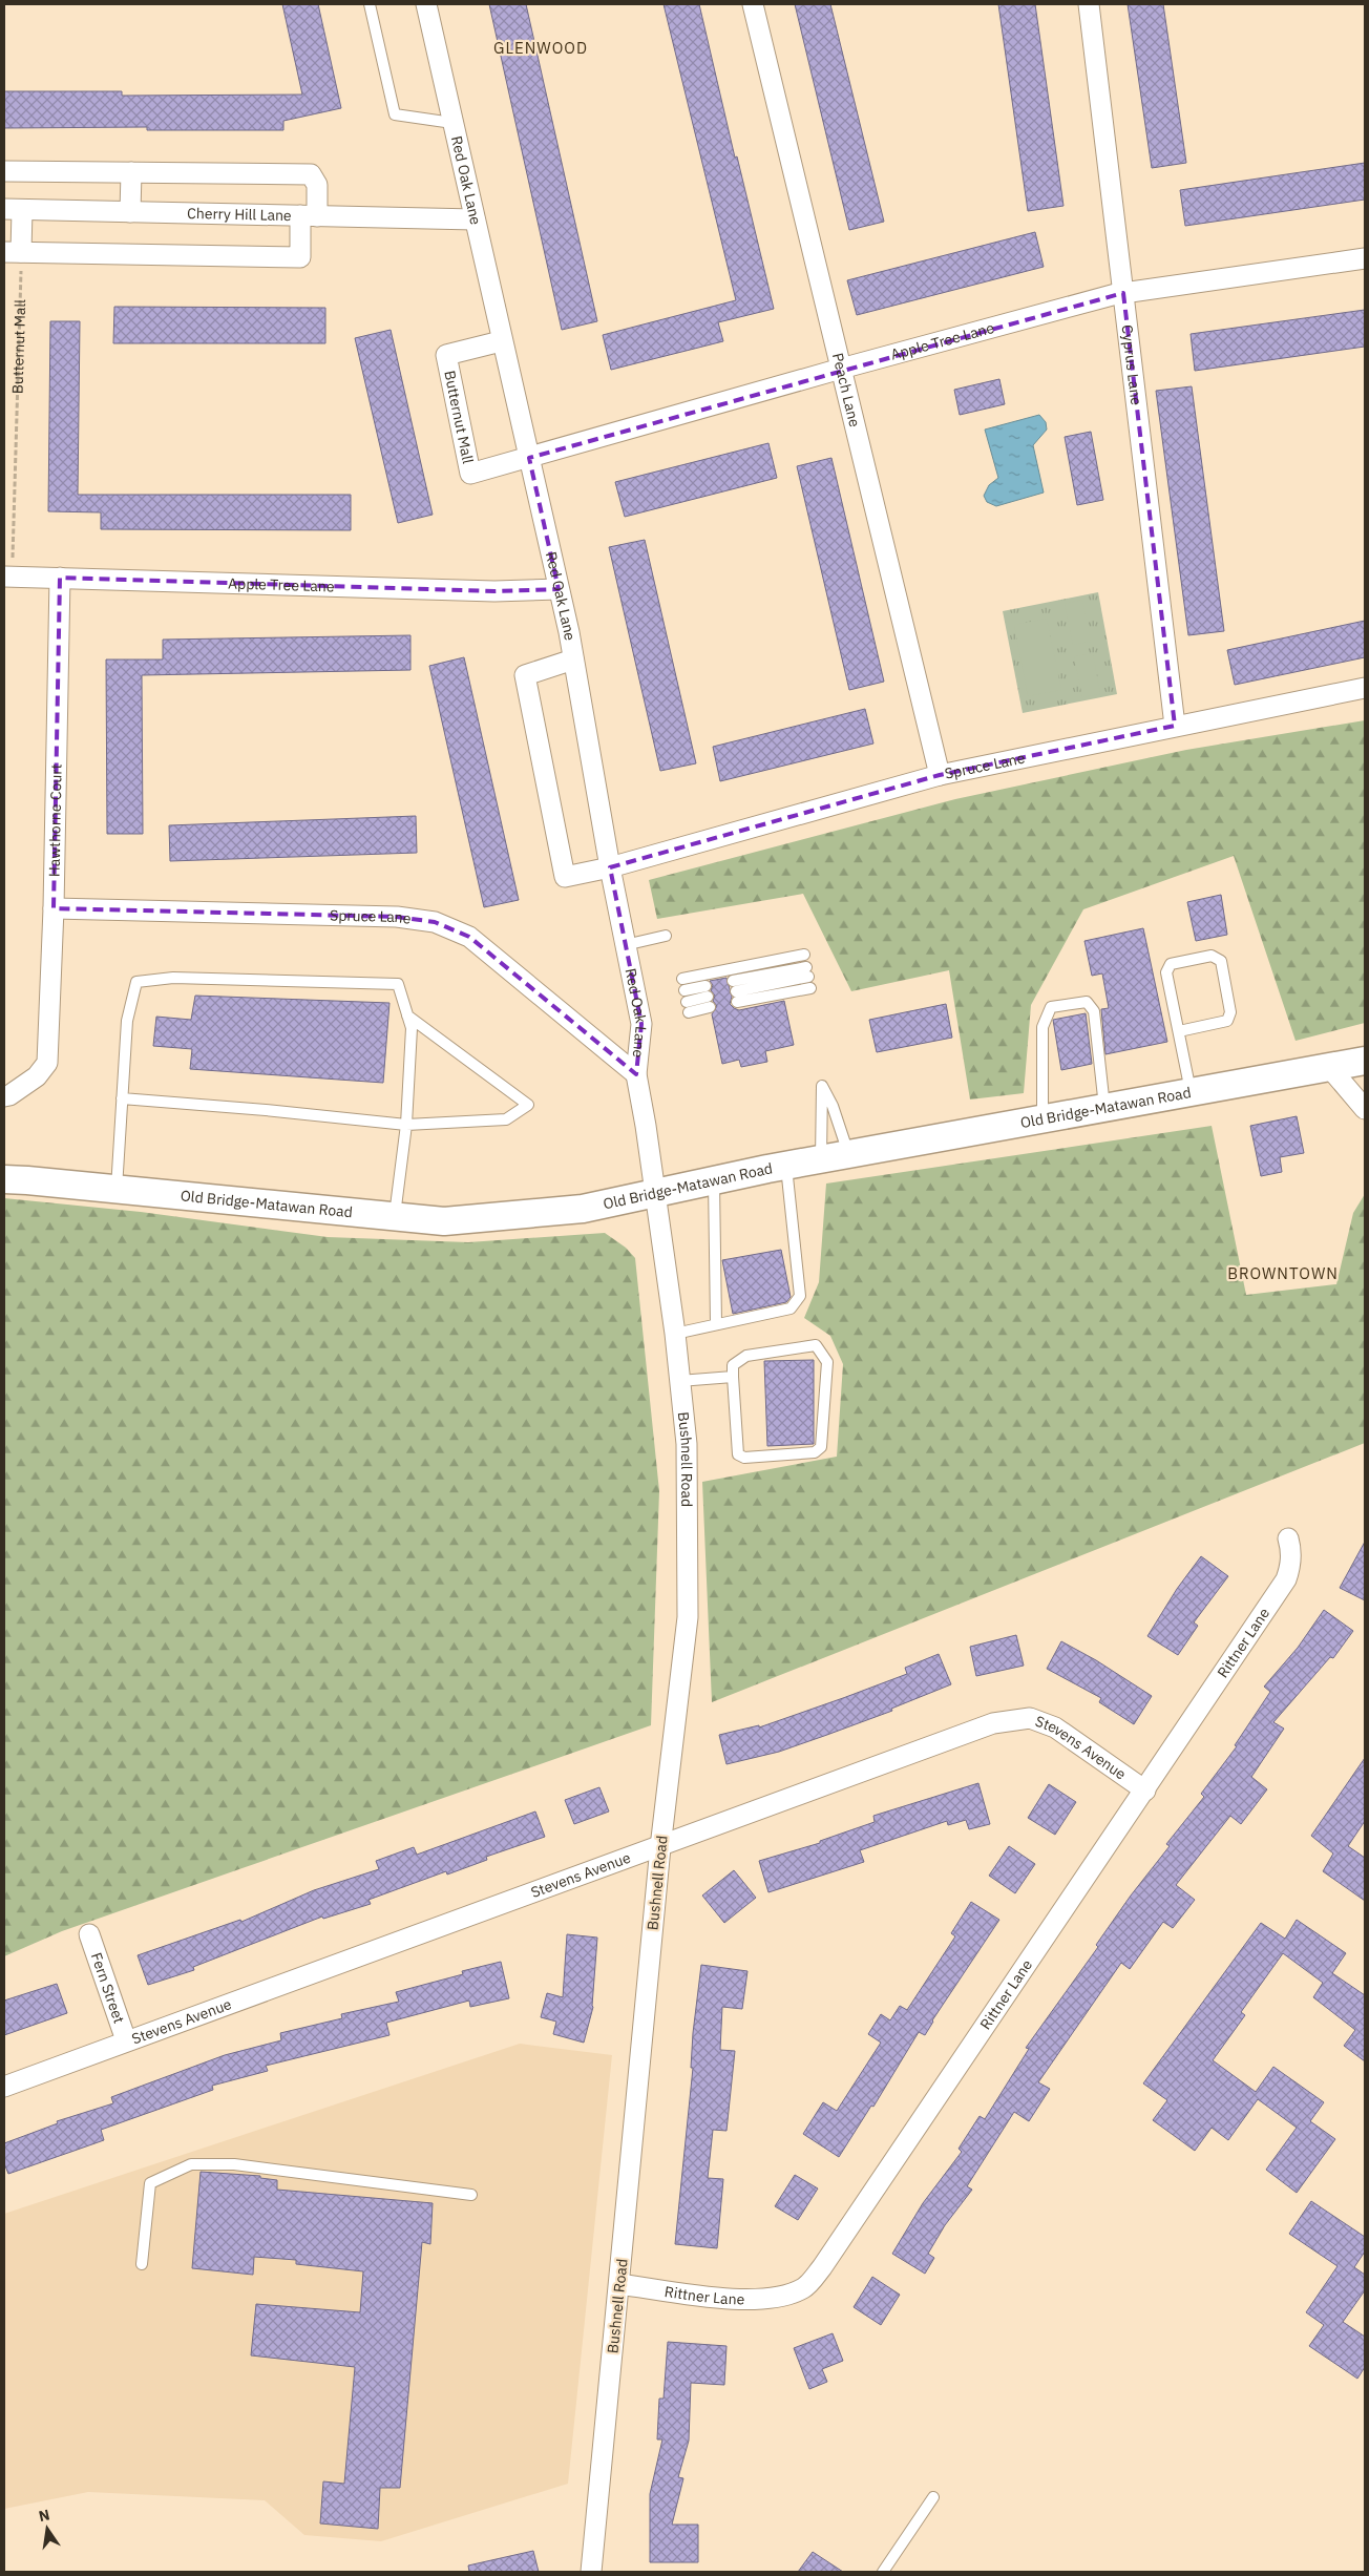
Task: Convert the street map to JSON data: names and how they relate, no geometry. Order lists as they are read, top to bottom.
{
  "streets": {
    "main road": ["Old Bridge-Matawan Road"],
    "street": [
      "Red Oak Lane",
      "Cherry Hill Lane",
      "Apple Tree Lane",
      "Butternut Mall",
      "Cyprus Lane",
      "Peach Lane",
      "Spruce Lane",
      "Hawthorne Court",
      "Bushnell Road",
      "Rittner Lane",
      "Stevens Avenue",
      "Fern Street"
    ]
  },
  "crossings": [
    ["Red Oak Lane", "Cherry Hill Lane"],
    ["Red Oak Lane", "Apple Tree Lane"],
    ["Red Oak Lane", "Butternut Mall"],
    ["Red Oak Lane", "Spruce Lane"],
    ["Red Oak Lane", "Old Bridge-Matawan Road"],
    ["Red Oak Lane", "Bushnell Road"],
    ["Apple Tree Lane", "Butternut Mall"],
    ["Apple Tree Lane", "Cyprus Lane"],
    ["Apple Tree Lane", "Peach Lane"],
    ["Apple Tree Lane", "Hawthorne Court"],
    ["Cyprus Lane", "Spruce Lane"],
    ["Peach Lane", "Spruce Lane"],
    ["Spruce Lane", "Hawthorne Court"],
    ["Old Bridge-Matawan Road", "Bushnell Road"],
    ["Bushnell Road", "Rittner Lane"],
    ["Bushnell Road", "Stevens Avenue"],
    ["Rittner Lane", "Stevens Avenue"],
    ["Stevens Avenue", "Fern Street"]
  ],
  "districts": ["GLENWOOD", "BROWNTOWN"],
  "north": "top"
}
